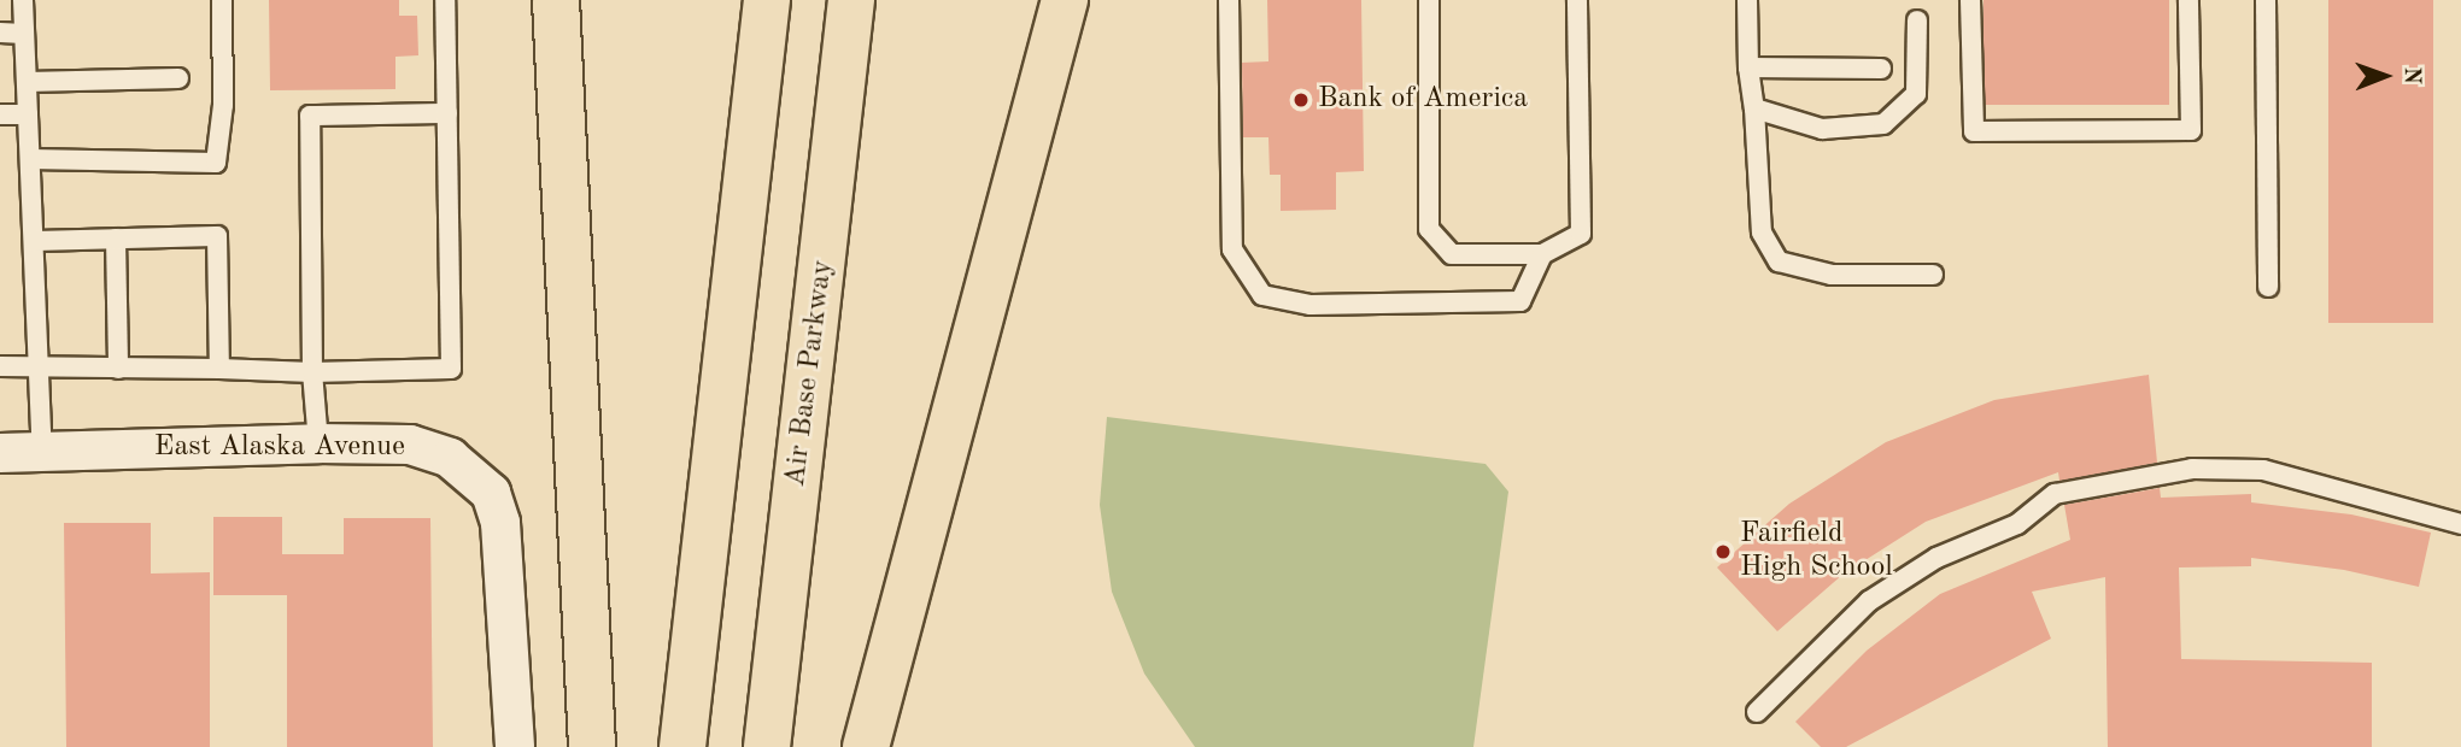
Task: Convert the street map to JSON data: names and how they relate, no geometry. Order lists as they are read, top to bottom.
{
  "streets": {
    "main road": ["Air Base Parkway"],
    "street": ["East Alaska Avenue"]
  },
  "places": ["Bank of America", "Fairfield High School"],
  "north": "right"
}
